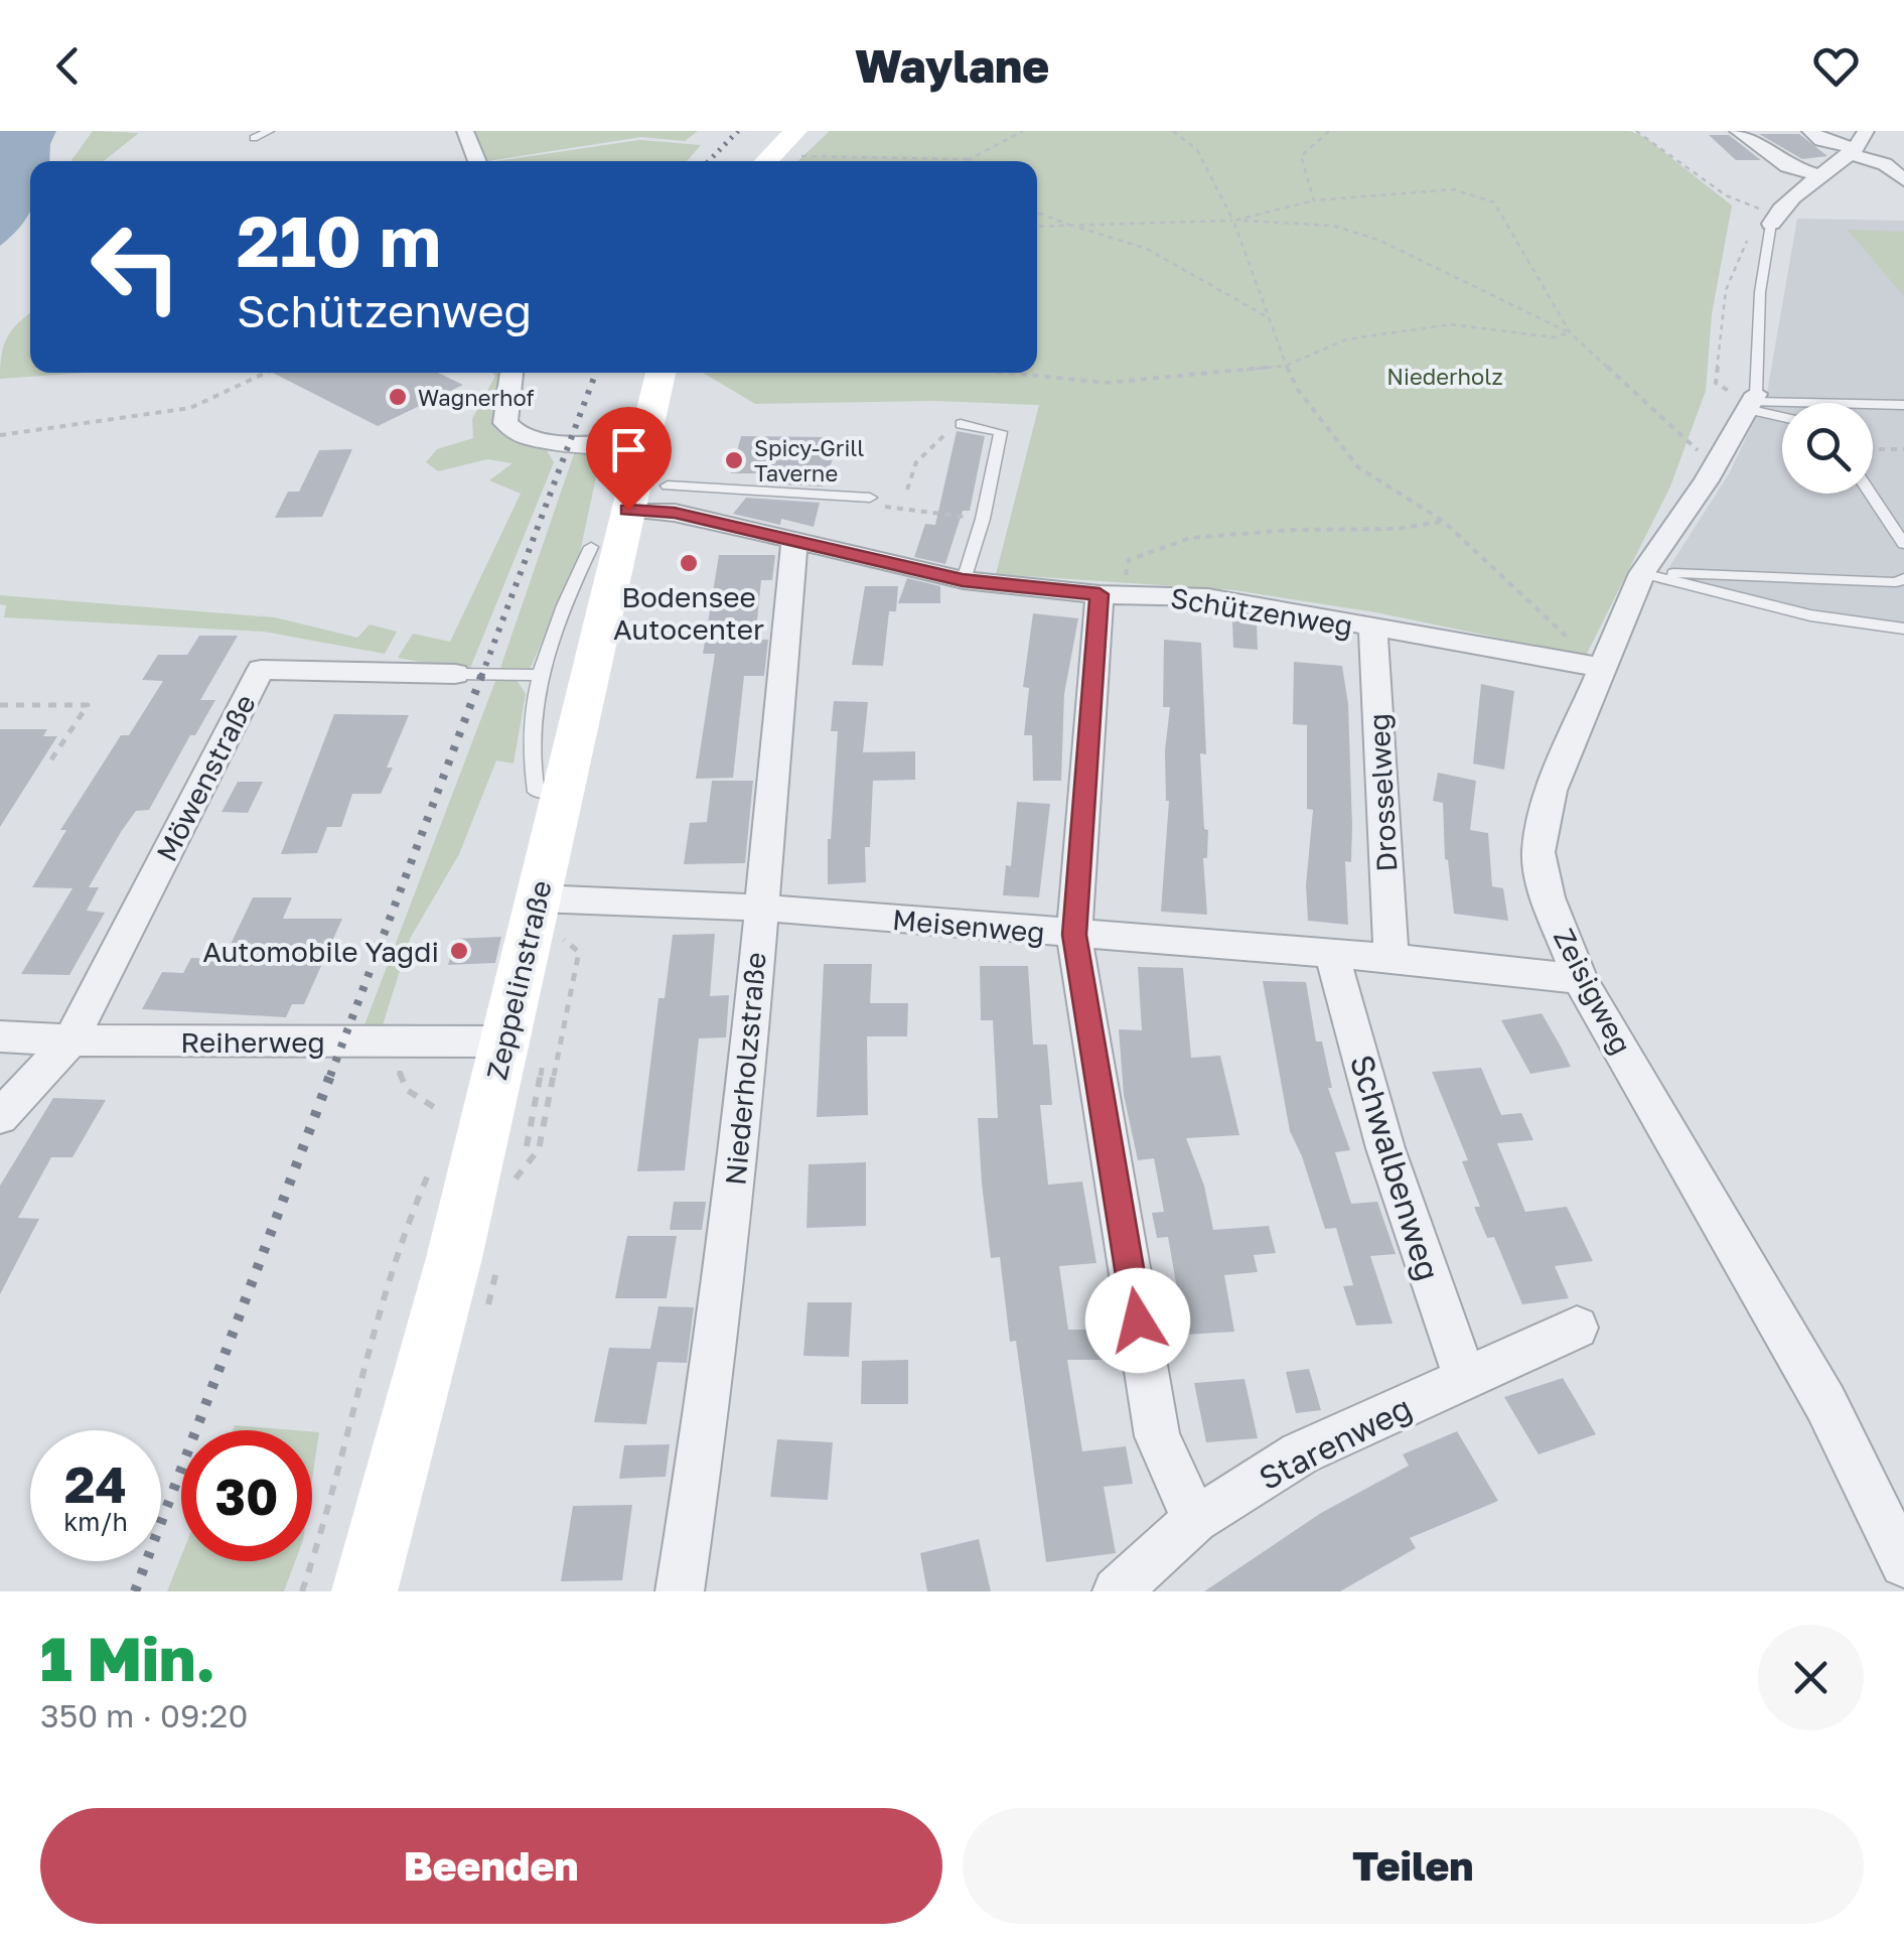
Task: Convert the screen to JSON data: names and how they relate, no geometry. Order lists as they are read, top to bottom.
{
  "streets": {
    "main road": ["Zeppelinstraße"],
    "street": [
      "Schützenweg",
      "Möwenstraße",
      "Drosselweg",
      "Meisenweg",
      "Zeisigweg",
      "Reiherweg",
      "Niederholzstraße",
      "Schwalbenweg",
      "Starenweg"
    ]
  },
  "crossings": [
    ["Schützenweg", "Drosselweg"],
    ["Schützenweg", "Zeppelinstraße"],
    ["Schützenweg", "Zeisigweg"],
    ["Schützenweg", "Niederholzstraße"],
    ["Möwenstraße", "Reiherweg"],
    ["Drosselweg", "Meisenweg"],
    ["Meisenweg", "Zeppelinstraße"],
    ["Meisenweg", "Zeisigweg"],
    ["Meisenweg", "Niederholzstraße"],
    ["Meisenweg", "Schwalbenweg"],
    ["Zeppelinstraße", "Reiherweg"],
    ["Schwalbenweg", "Starenweg"]
  ],
  "parks": ["Niederholz"],
  "places": [
    "Wagnerhof",
    "Spicy-Grill Taverne",
    "Bodensee Autocenter",
    "Automobile Yagdi"
  ],
  "page": {
    "header": "Waylane",
    "turn": ["210 m", "Schützenweg"],
    "speed": "24 km/h",
    "limit": "30",
    "heading": ["1 Min.", "350 m · 09:20"],
    "buttons": ["Beenden", "Teilen"]
  }
}
